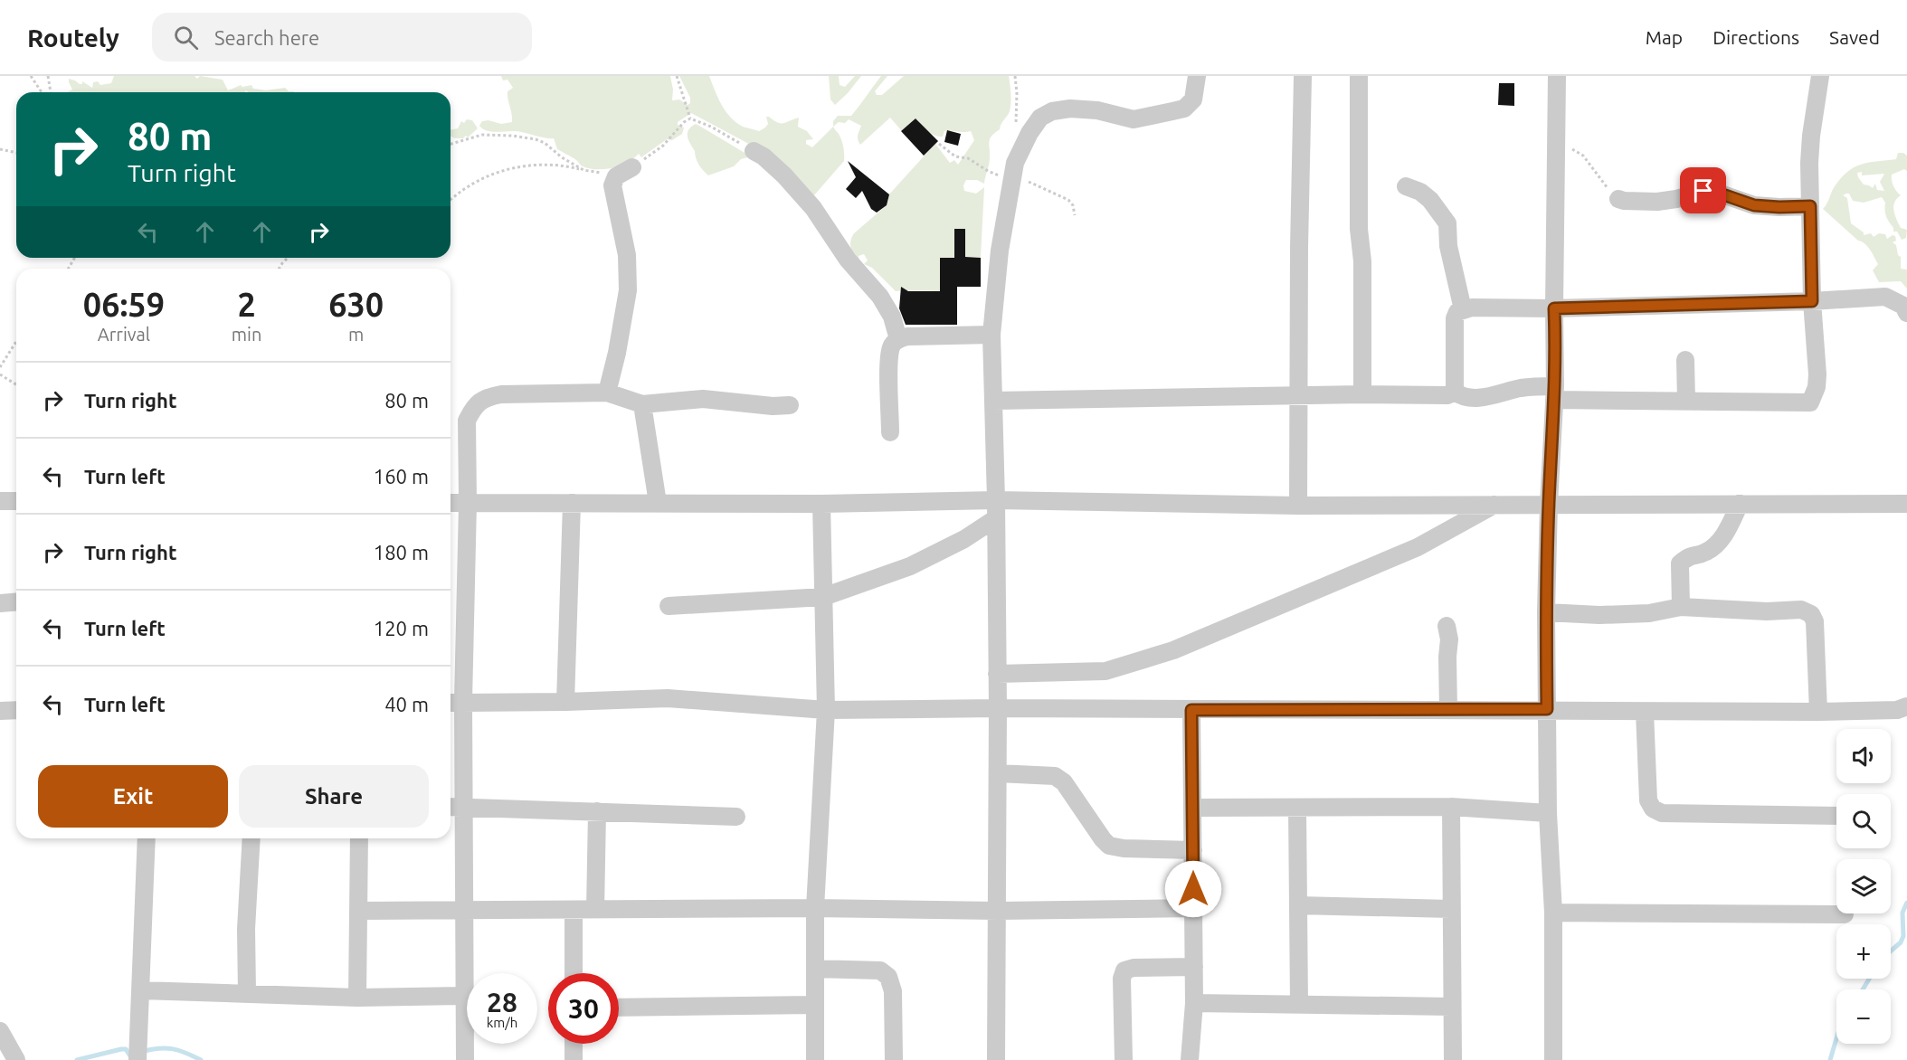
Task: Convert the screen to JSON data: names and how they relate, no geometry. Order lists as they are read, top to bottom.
{
  "page": {
    "header": "Routely",
    "search": "Search here",
    "nav": ["Map", "Directions", "Saved"],
    "turn": ["80 m", "Turn right"],
    "eta": [
      "06:59",
      "Arrival",
      "2",
      "min",
      "630",
      "m"
    ],
    "list": [
      {
        "name": "Turn right",
        "value": "80 m"
      },
      {
        "name": "Turn left",
        "value": "160 m"
      },
      {
        "name": "Turn right",
        "value": "180 m"
      },
      {
        "name": "Turn left",
        "value": "120 m"
      },
      {
        "name": "Turn left",
        "value": "40 m"
      }
    ],
    "map_buttons": ["+", "−"],
    "buttons": ["Exit", "Share"],
    "speed": "28 km/h",
    "limit": "30"
  }
}
